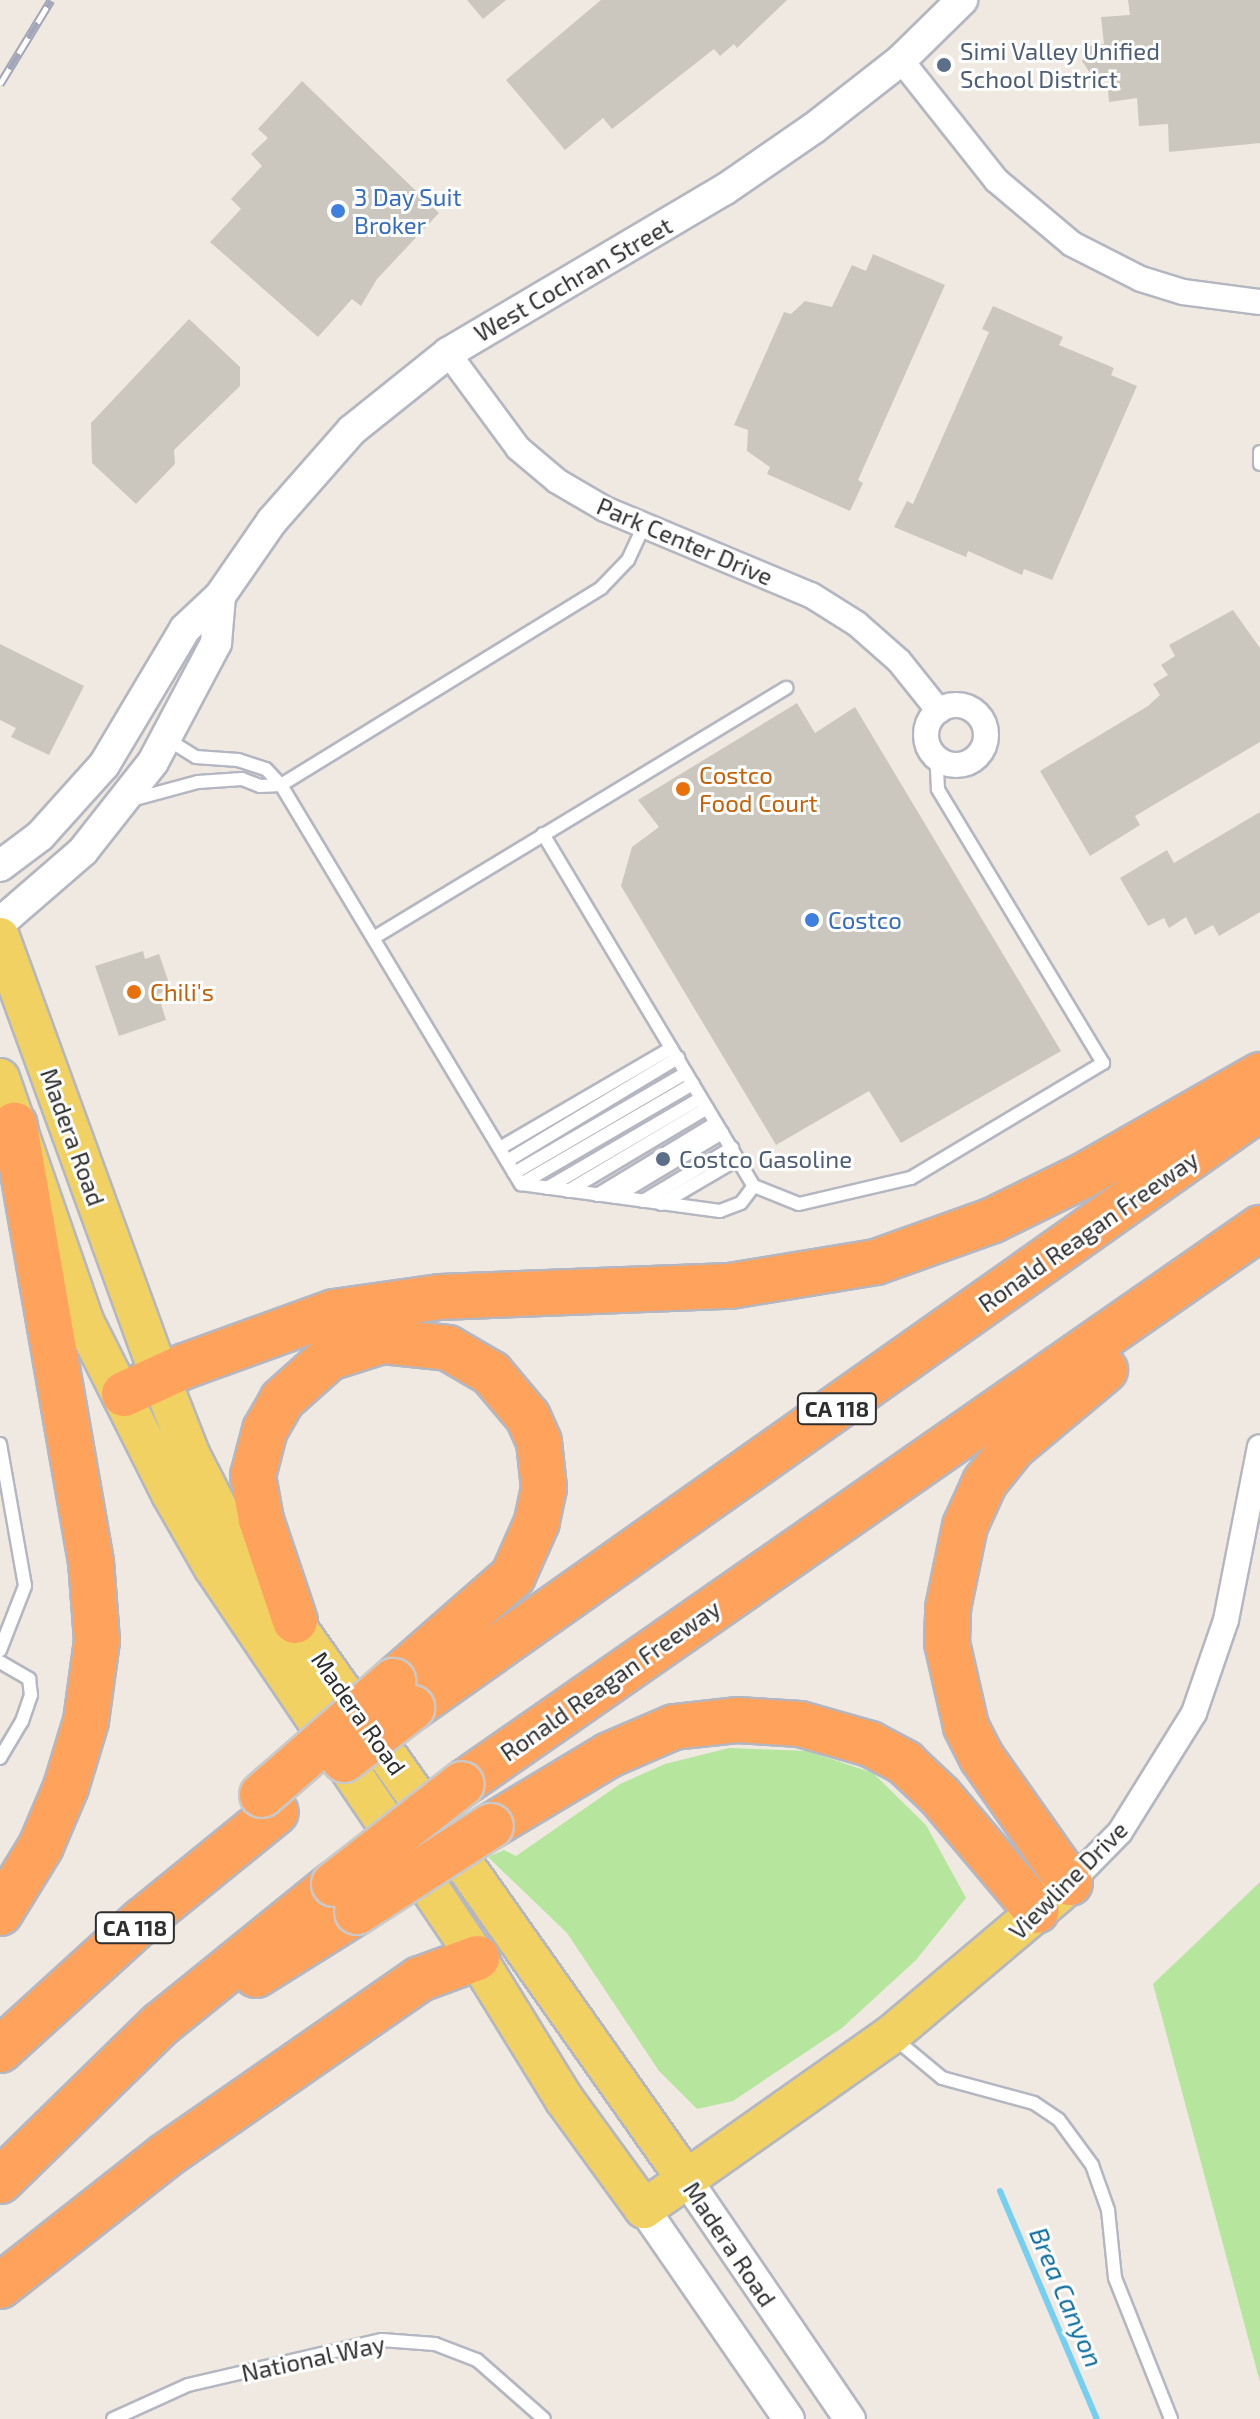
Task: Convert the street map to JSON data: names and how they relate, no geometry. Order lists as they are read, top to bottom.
{
  "streets": {
    "highway": ["Ronald Reagan Freeway", "CA 118"],
    "main road": ["Madera Road", "Viewline Drive"],
    "street": ["West Cochran Street", "Park Center Drive"],
    "lane": ["National Way"]
  },
  "crossings": [
    ["West Cochran Street", "Park Center Drive"],
    ["Madera Road", "Viewline Drive"]
  ],
  "water": ["Brea Canyon"],
  "places": [
    "Simi Valley Unified School District",
    "3 Day Suit Broker",
    "Costco Food Court",
    "Costco",
    "Chili's",
    "Costco Gasoline"
  ]
}
